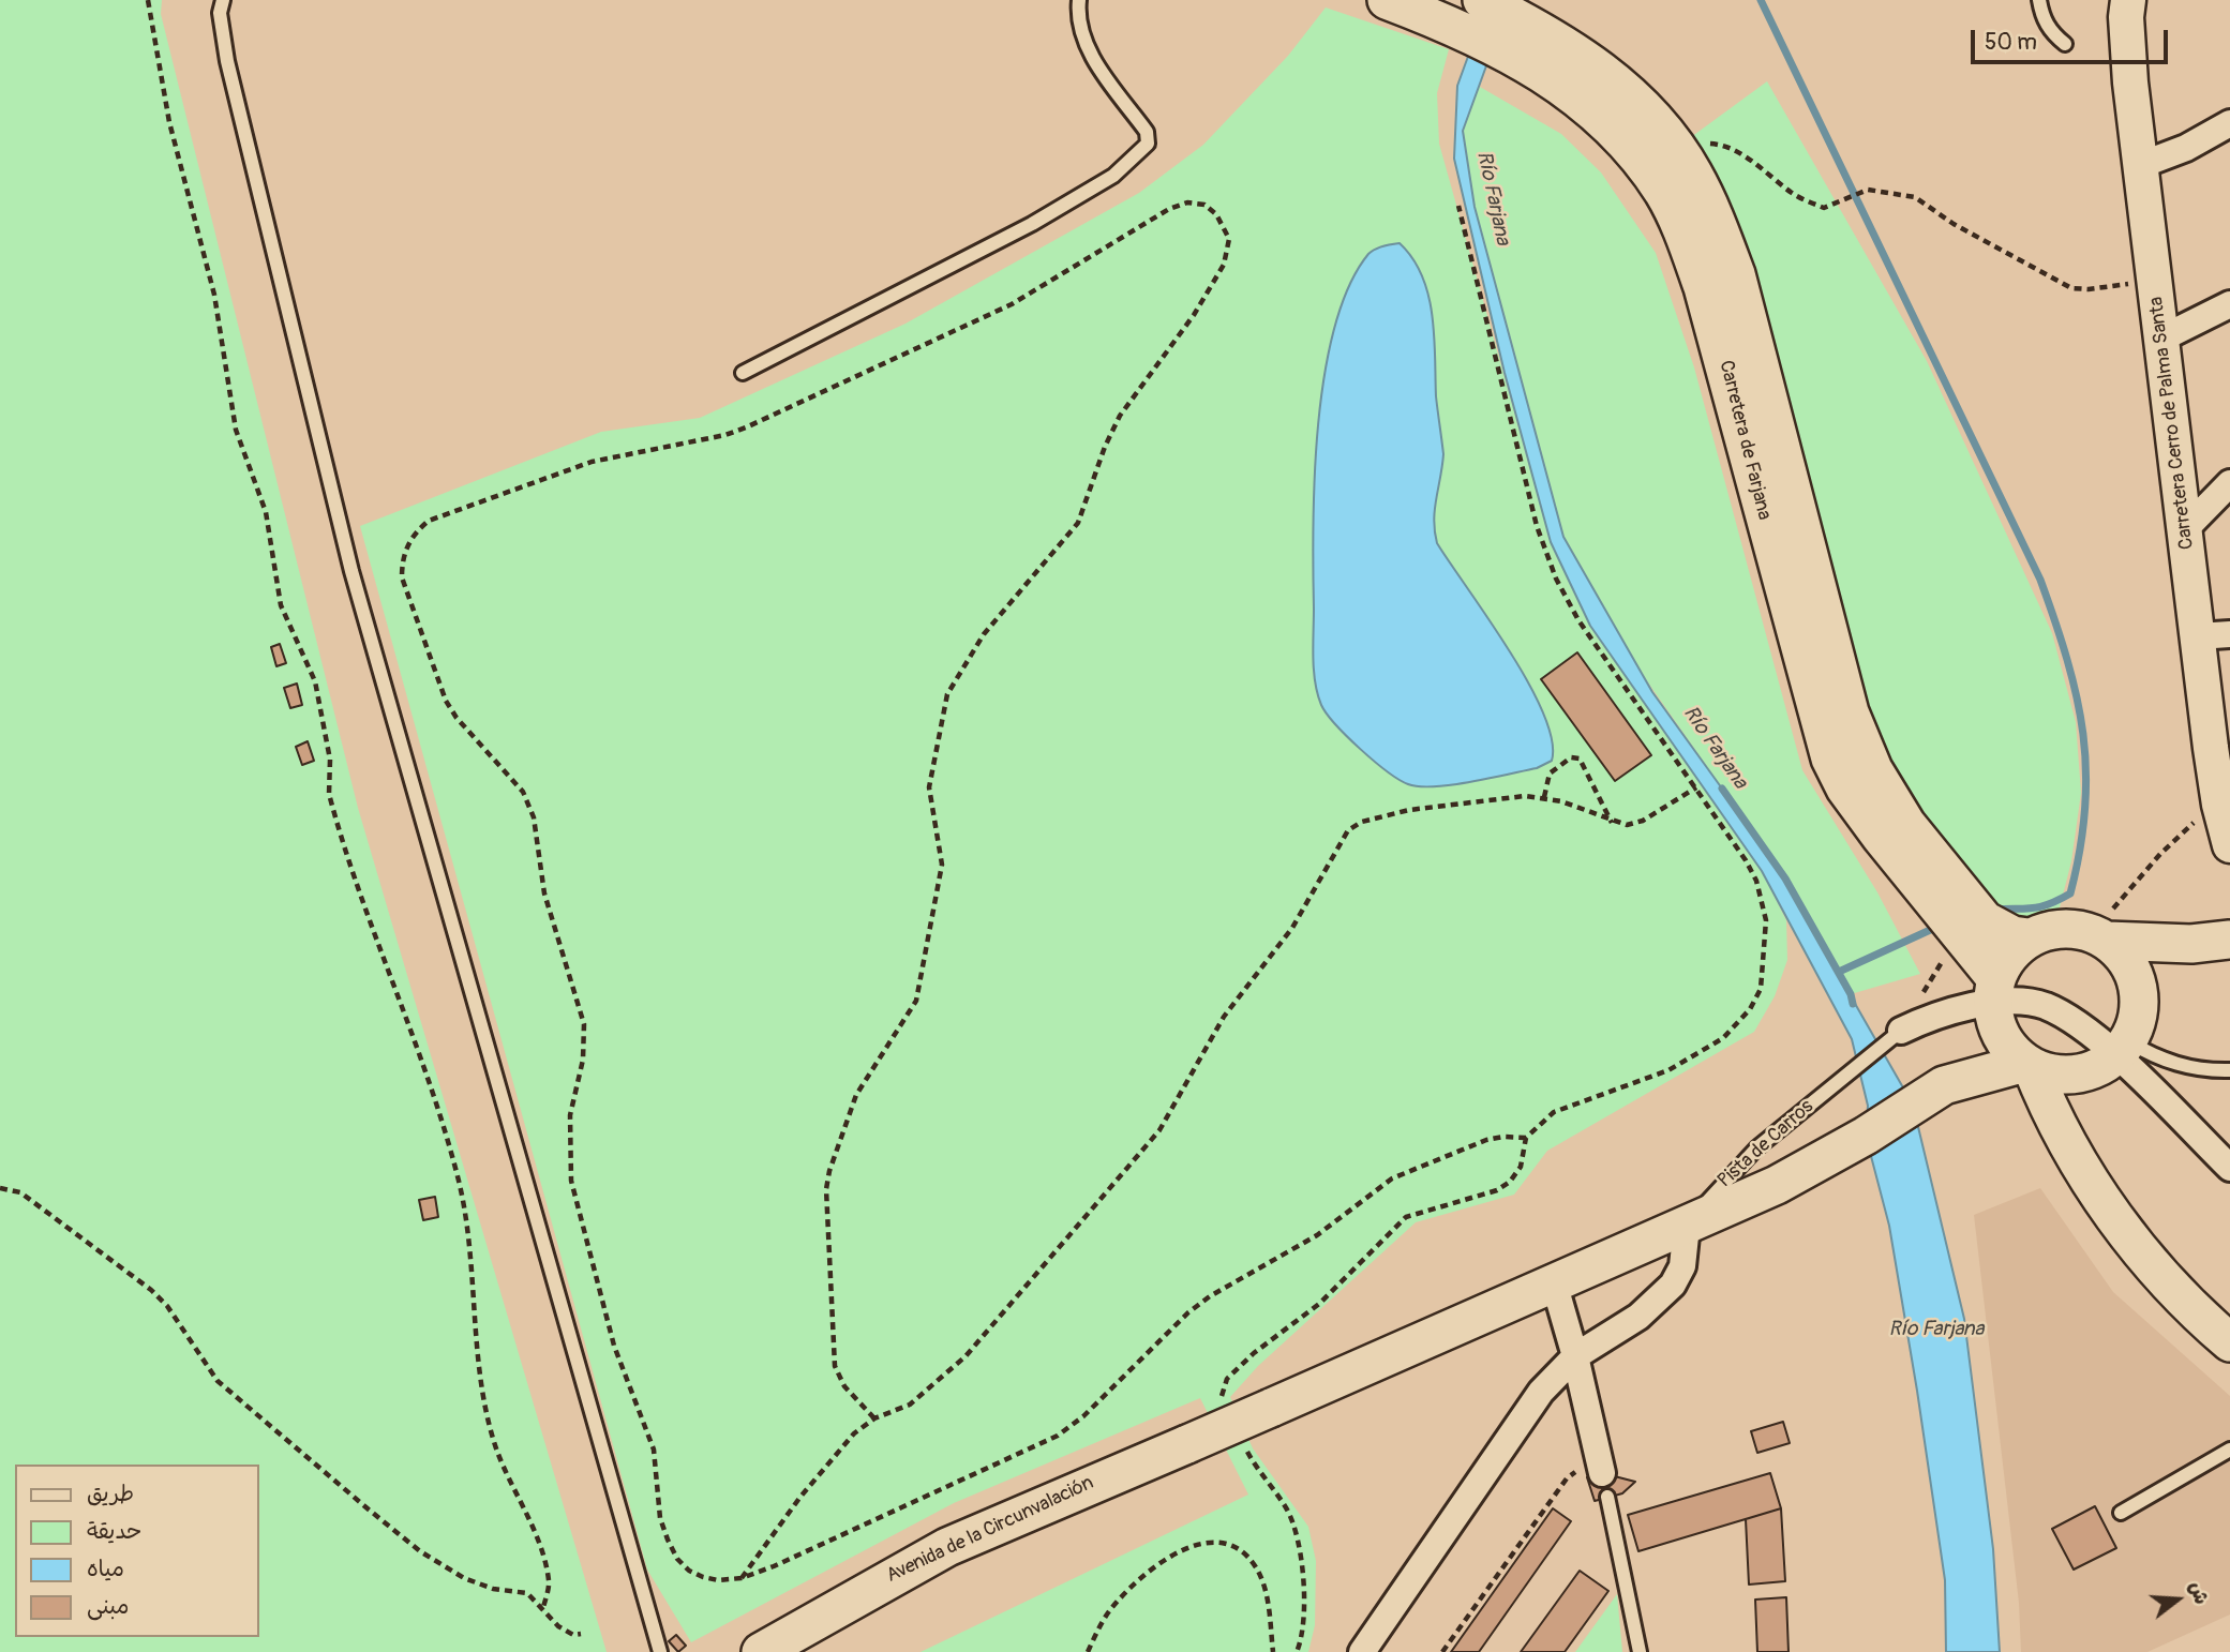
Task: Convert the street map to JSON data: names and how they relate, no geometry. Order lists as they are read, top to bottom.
{
  "streets": {
    "main road": ["Carretera de Farjana", "Avenida de la Circunvalación"],
    "street": ["Carretera Cerro de Palma Santa", "Pista de Carros"]
  },
  "crossings": [
    ["Carretera de Farjana", "Pista de Carros"],
    ["Pista de Carros", "Avenida de la Circunvalación"]
  ],
  "water": ["Río Farjana"],
  "legend": [
    "طريق",
    "حديقة",
    "مياه",
    "مبنى"
  ],
  "scale_bar": "50 m",
  "north": "right"
}
